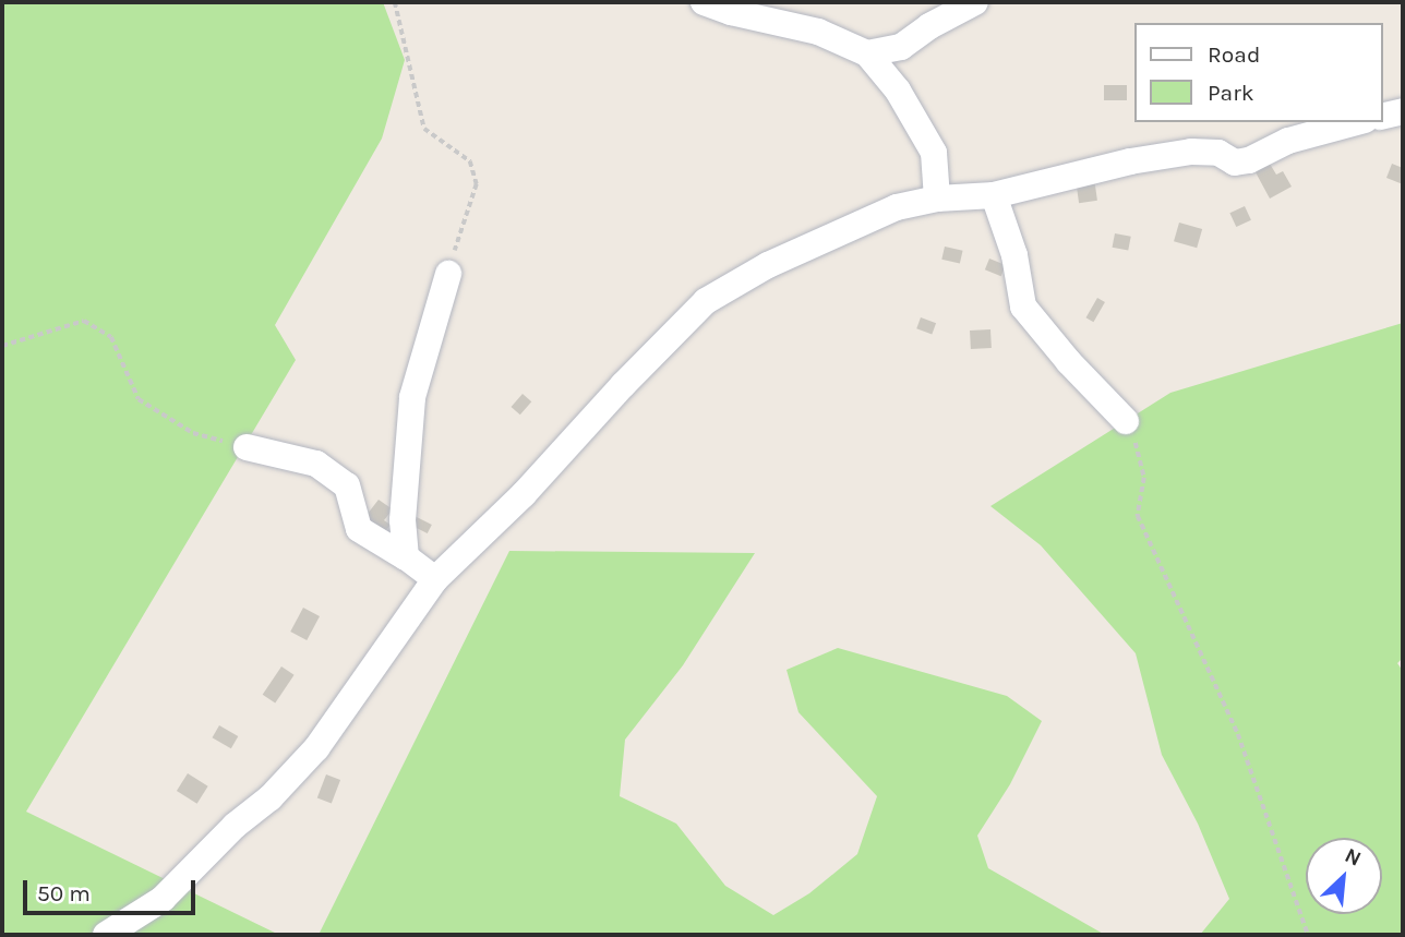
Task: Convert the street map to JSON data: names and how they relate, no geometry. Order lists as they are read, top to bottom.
{
  "legend": ["Road", "Park"],
  "scale_bar": "50 m",
  "north": "top right"
}
